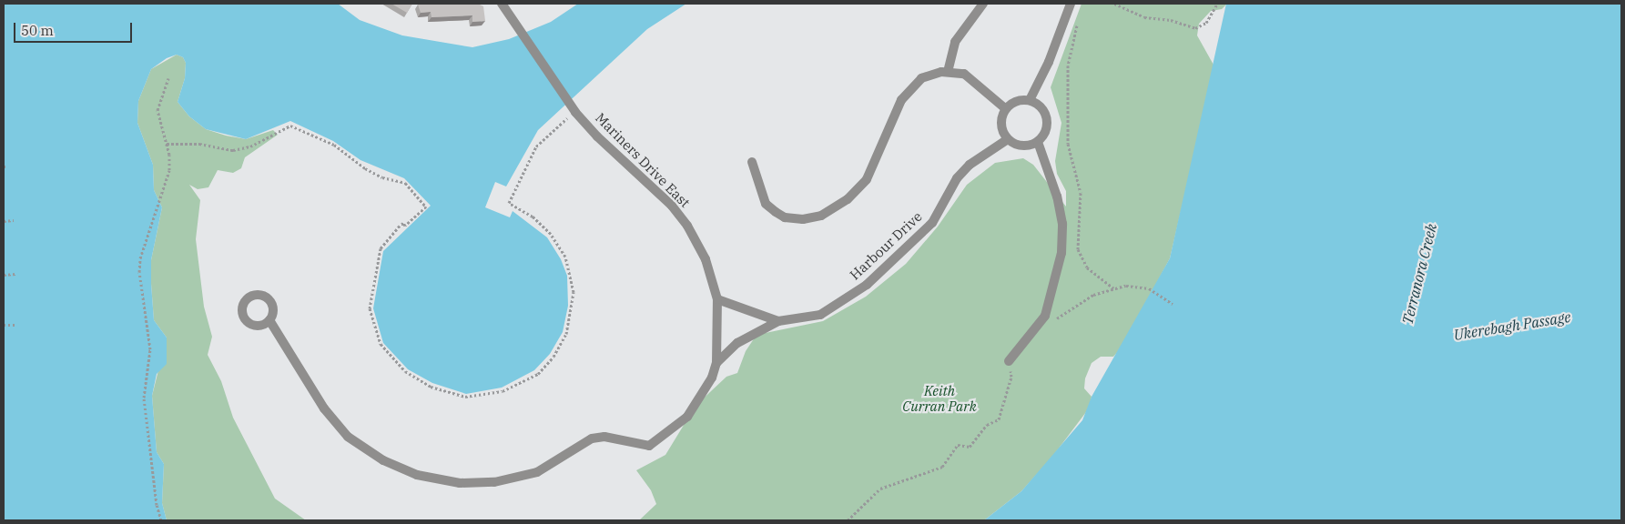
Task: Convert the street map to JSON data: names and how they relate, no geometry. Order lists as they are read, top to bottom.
{
  "streets": {
    "street": ["Mariners Drive East", "Harbour Drive"]
  },
  "crossings": [
    ["Mariners Drive East", "Harbour Drive"]
  ],
  "water": ["Terranora Creek", "Ukerebagh Passage"],
  "parks": ["Keith Curran Park"],
  "scale_bar": "50 m"
}
